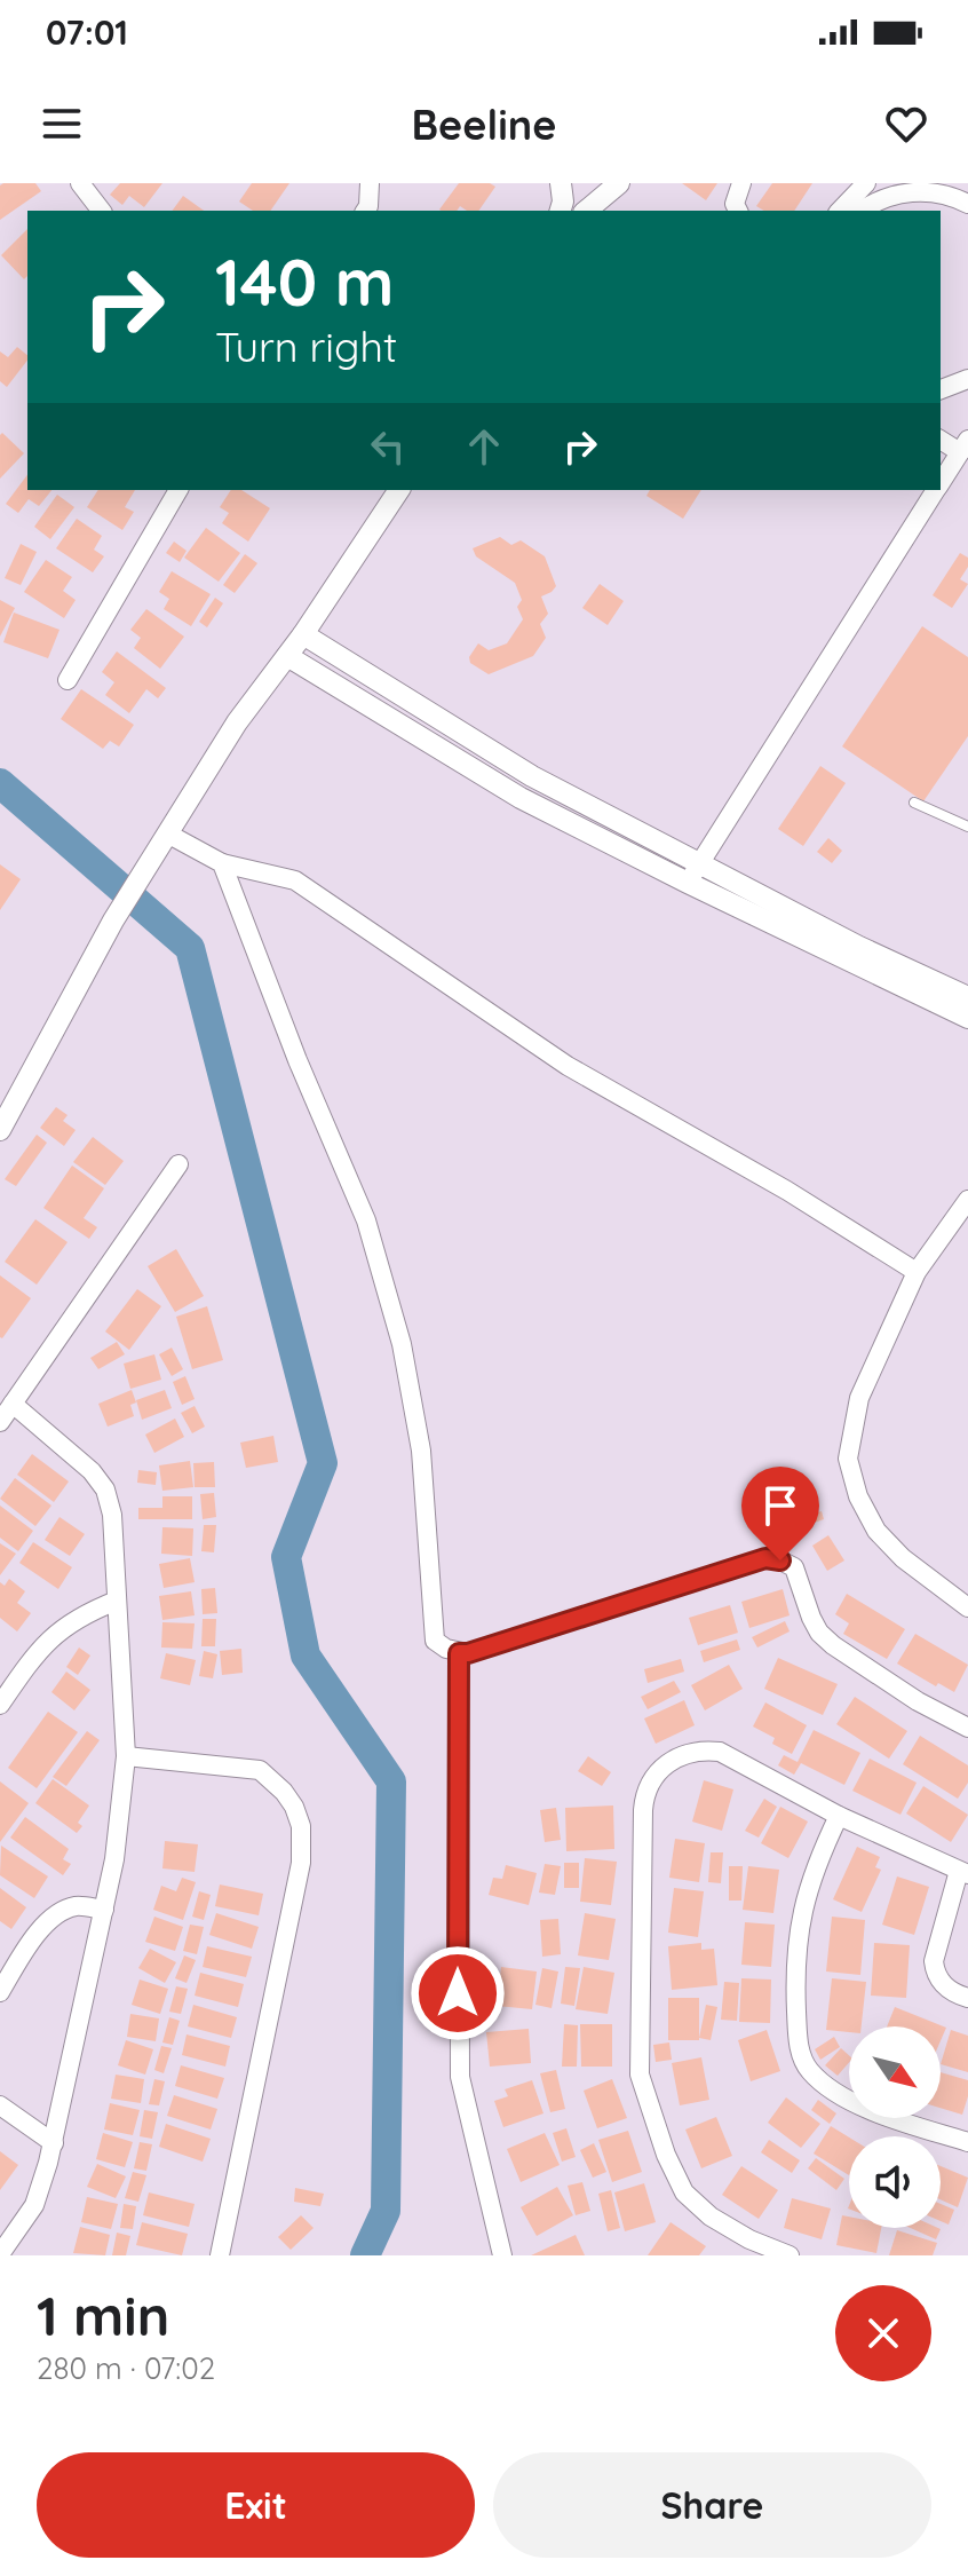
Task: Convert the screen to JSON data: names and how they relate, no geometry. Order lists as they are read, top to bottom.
{
  "north": "bottom right",
  "page": {
    "status": "07:01",
    "header": "Beeline",
    "turn": ["140 m", "Turn right"],
    "heading": ["1 min", "280 m · 07:02"],
    "buttons": ["Exit", "Share"]
  }
}
